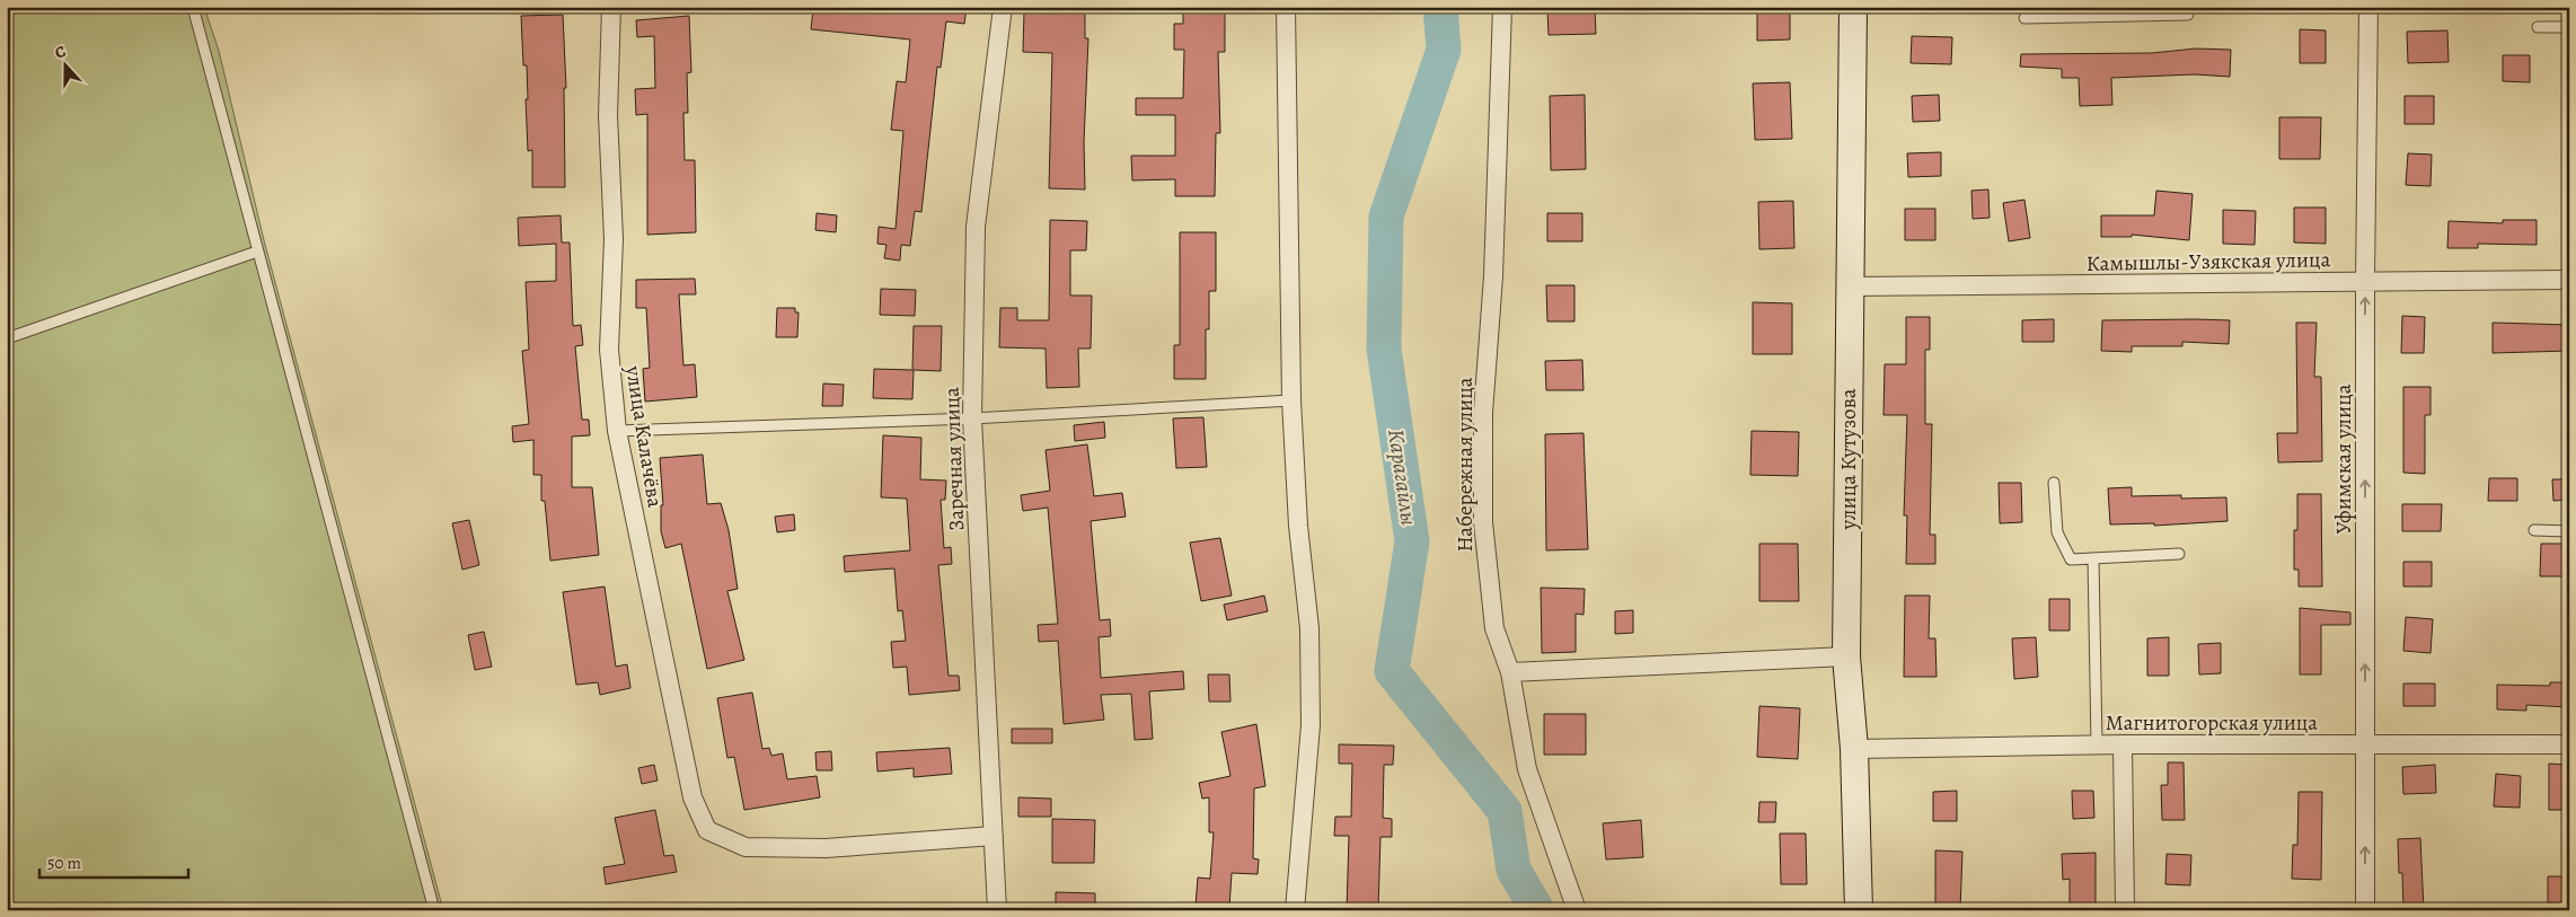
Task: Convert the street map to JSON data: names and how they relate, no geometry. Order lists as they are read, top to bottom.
{
  "streets": {
    "main road": ["улица Кутузова"],
    "street": [
      "Камышлы-Узякская улица",
      "улица Калачёва",
      "Заречная улица",
      "Уфимская улица",
      "Набережная улица",
      "Магнитогорская улица"
    ]
  },
  "crossings": [
    ["Камышлы-Узякская улица", "улица Кутузова"],
    ["Камышлы-Узякская улица", "Уфимская улица"],
    ["улица Калачёва", "Заречная улица"],
    ["улица Кутузова", "Магнитогорская улица"],
    ["Уфимская улица", "Магнитогорская улица"]
  ],
  "one_way": ["Уфимская улица"],
  "water": ["Карагайлы"],
  "scale_bar": "50 m",
  "north": "top"
}
